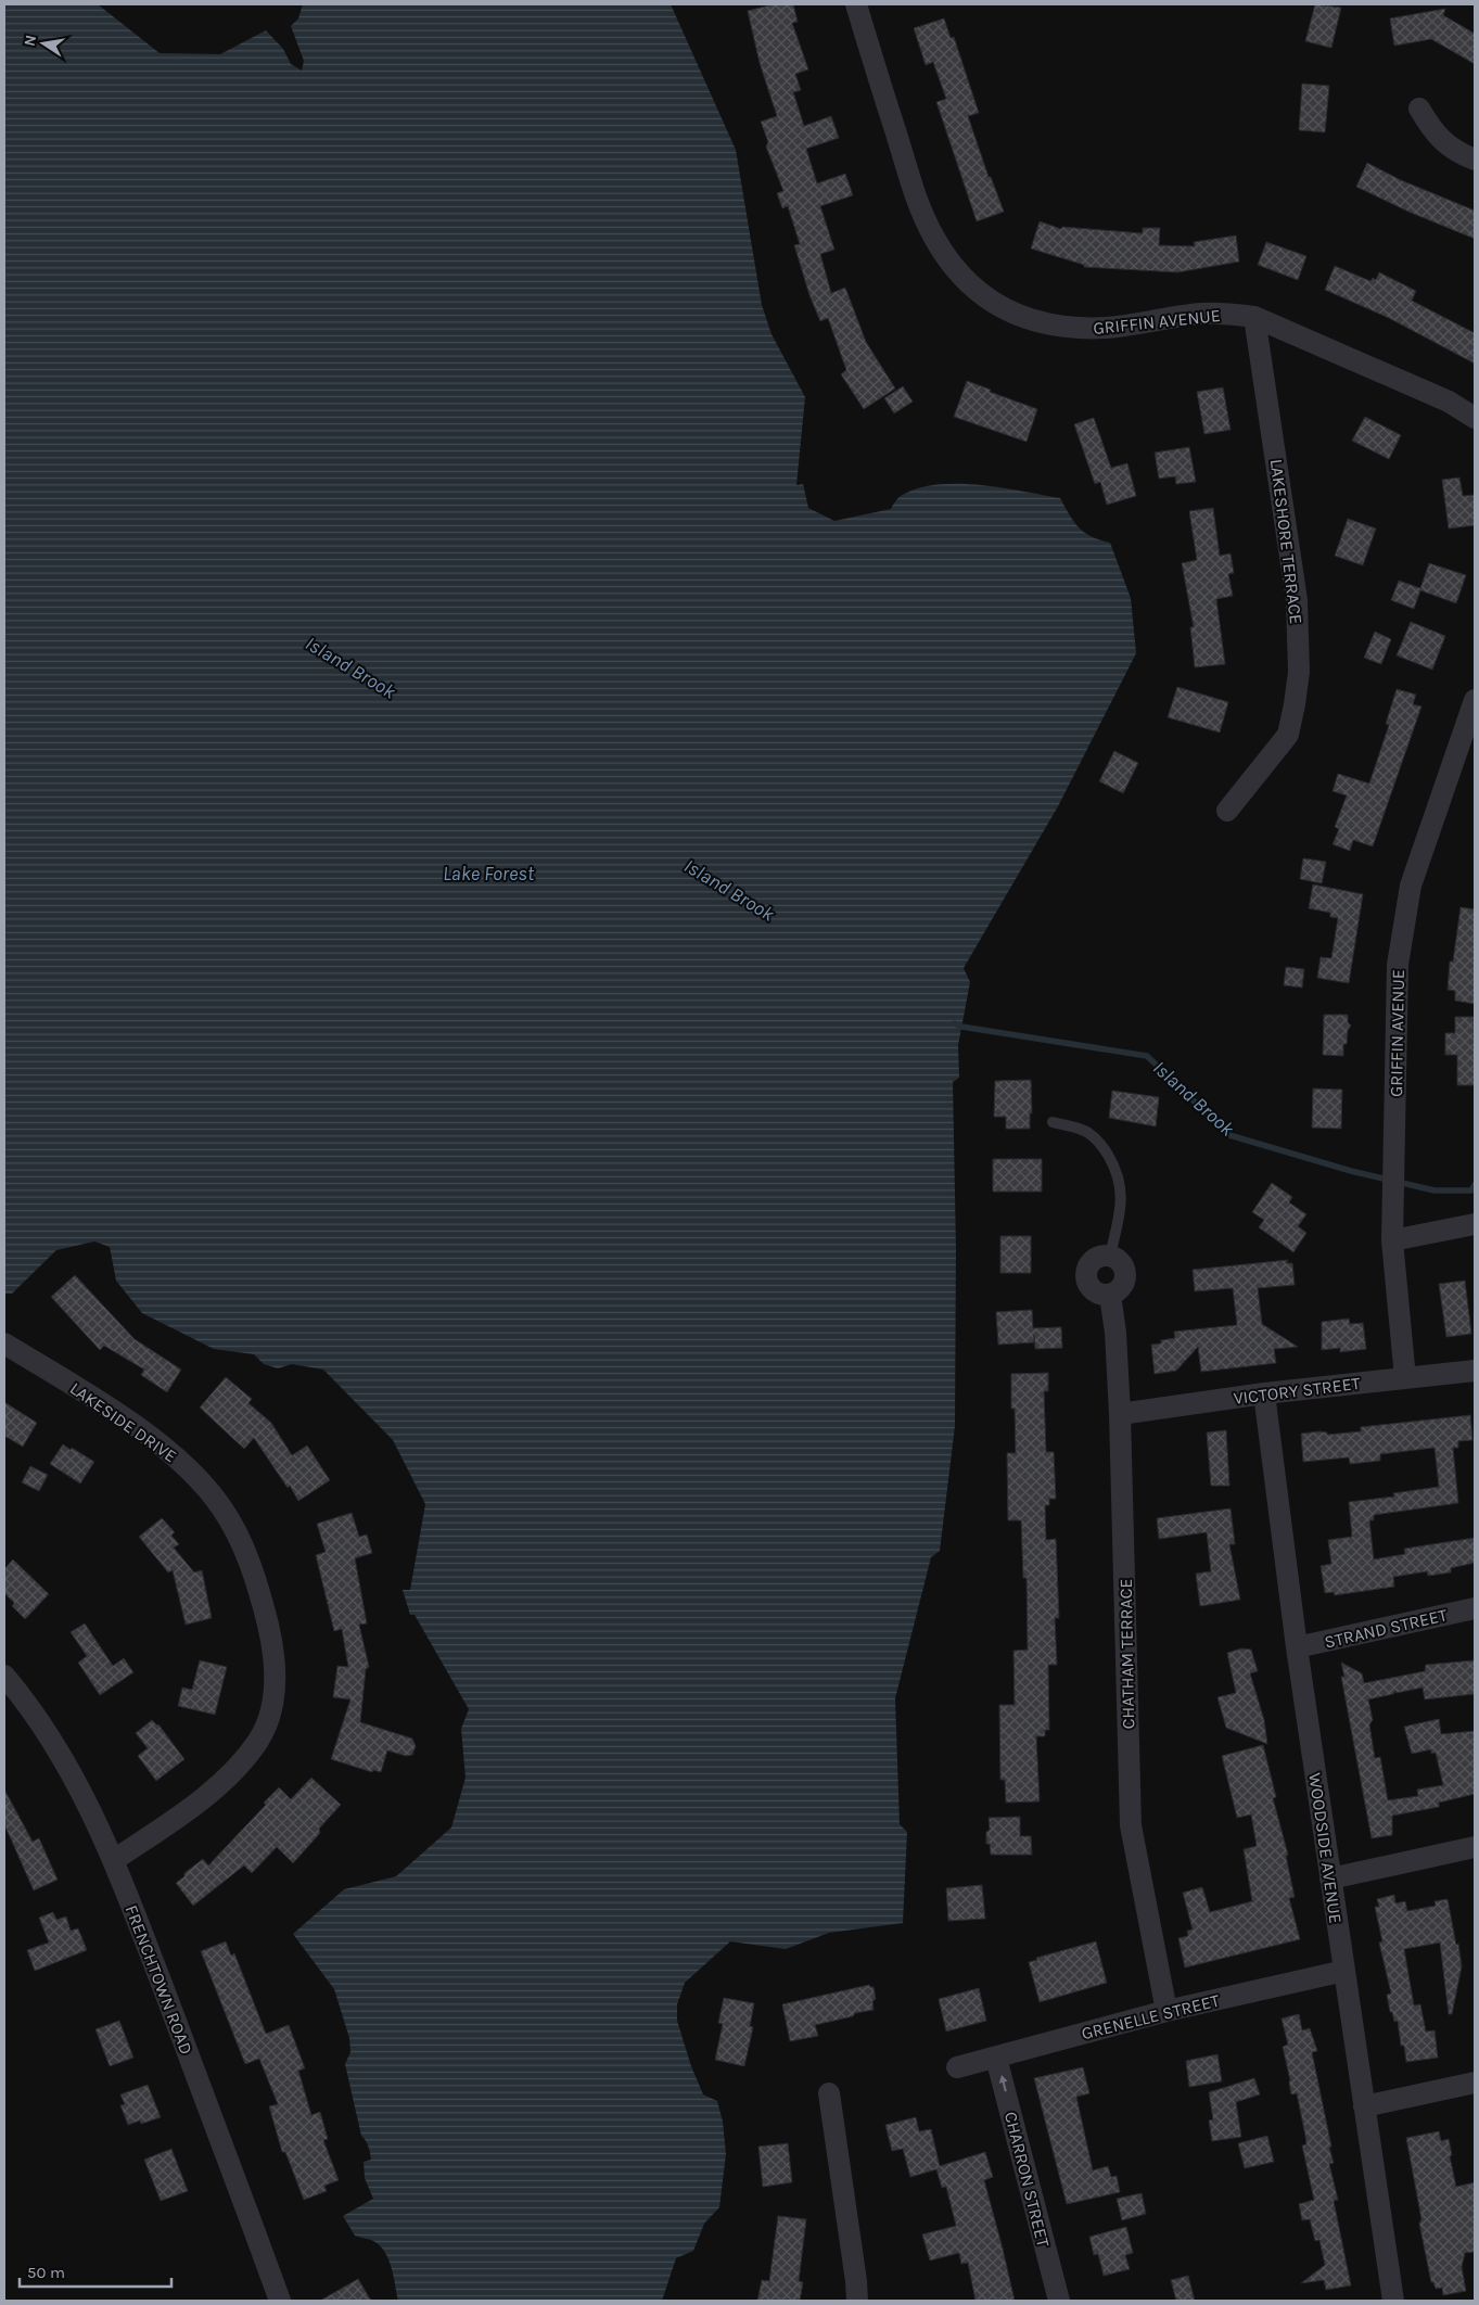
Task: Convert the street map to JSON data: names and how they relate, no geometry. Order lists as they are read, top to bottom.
{
  "streets": {
    "street": [
      "GRIFFIN AVENUE",
      "LAKESHORE TERRACE",
      "VICTORY STREET",
      "LAKESIDE DRIVE",
      "STRAND STREET",
      "CHATHAM TERRACE",
      "WOODSIDE AVENUE",
      "FRENCHTOWN ROAD",
      "GRENELLE STREET",
      "CHARRON STREET"
    ]
  },
  "crossings": [
    ["GRIFFIN AVENUE", "LAKESHORE TERRACE"],
    ["GRIFFIN AVENUE", "VICTORY STREET"],
    ["VICTORY STREET", "CHATHAM TERRACE"],
    ["VICTORY STREET", "WOODSIDE AVENUE"],
    ["LAKESIDE DRIVE", "FRENCHTOWN ROAD"],
    ["STRAND STREET", "WOODSIDE AVENUE"],
    ["CHATHAM TERRACE", "GRENELLE STREET"],
    ["WOODSIDE AVENUE", "GRENELLE STREET"],
    ["GRENELLE STREET", "CHARRON STREET"]
  ],
  "water": ["Island Brook", "Lake Forest"],
  "scale_bar": "50 m",
  "north": "left"
}
